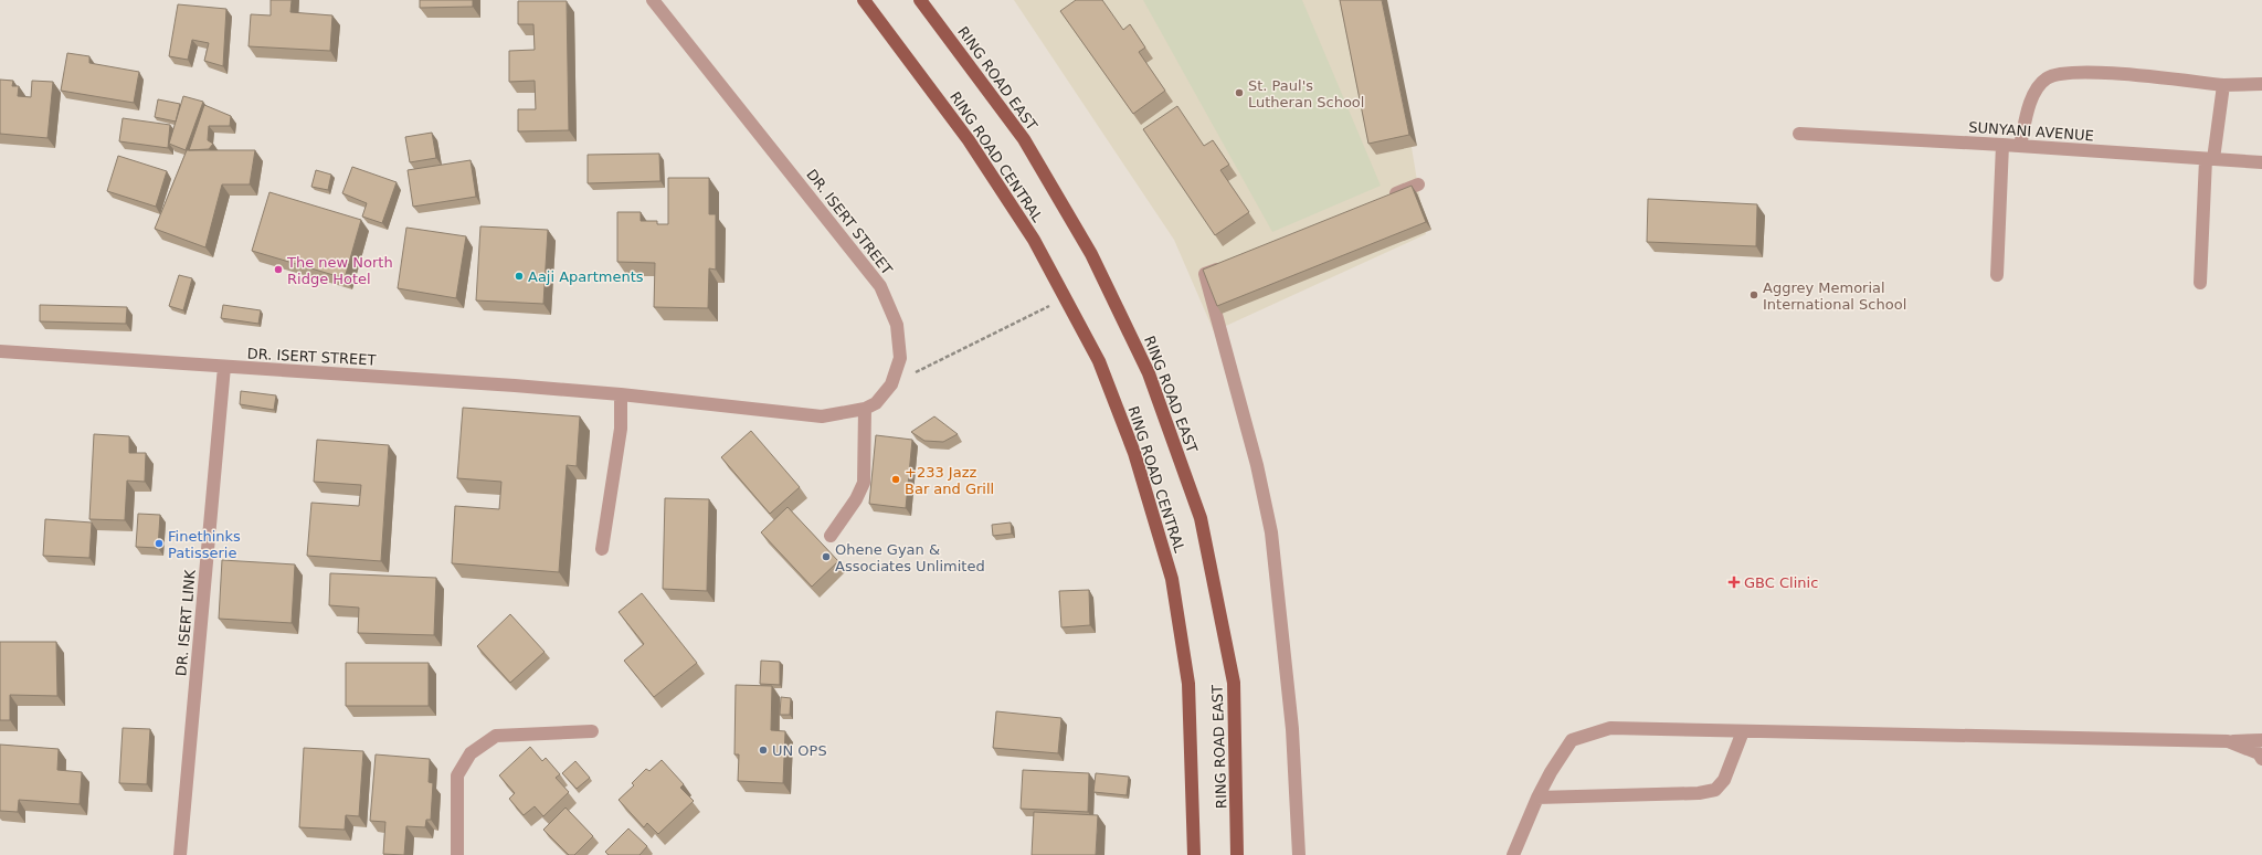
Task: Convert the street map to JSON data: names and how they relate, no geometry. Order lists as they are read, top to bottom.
{
  "streets": {
    "main road": ["RING ROAD EAST", "RING ROAD CENTRAL"],
    "street": ["SUNYANI AVENUE", "DR. ISERT STREET", "DR. ISERT LINK"]
  },
  "crossings": [
    ["DR. ISERT STREET", "DR. ISERT LINK"]
  ],
  "places": {
    "other": [
      "St. Paul's Lutheran School",
      "The new North Ridge Hotel",
      "Aaji Apartments",
      "Aggrey Memorial International School",
      "+233 Jazz Bar and Grill",
      "Finethinks Patisserie",
      "Ohene Gyan & Associates Unlimited",
      "UN OPS"
    ],
    "health": ["GBC Clinic"]
  }
}
